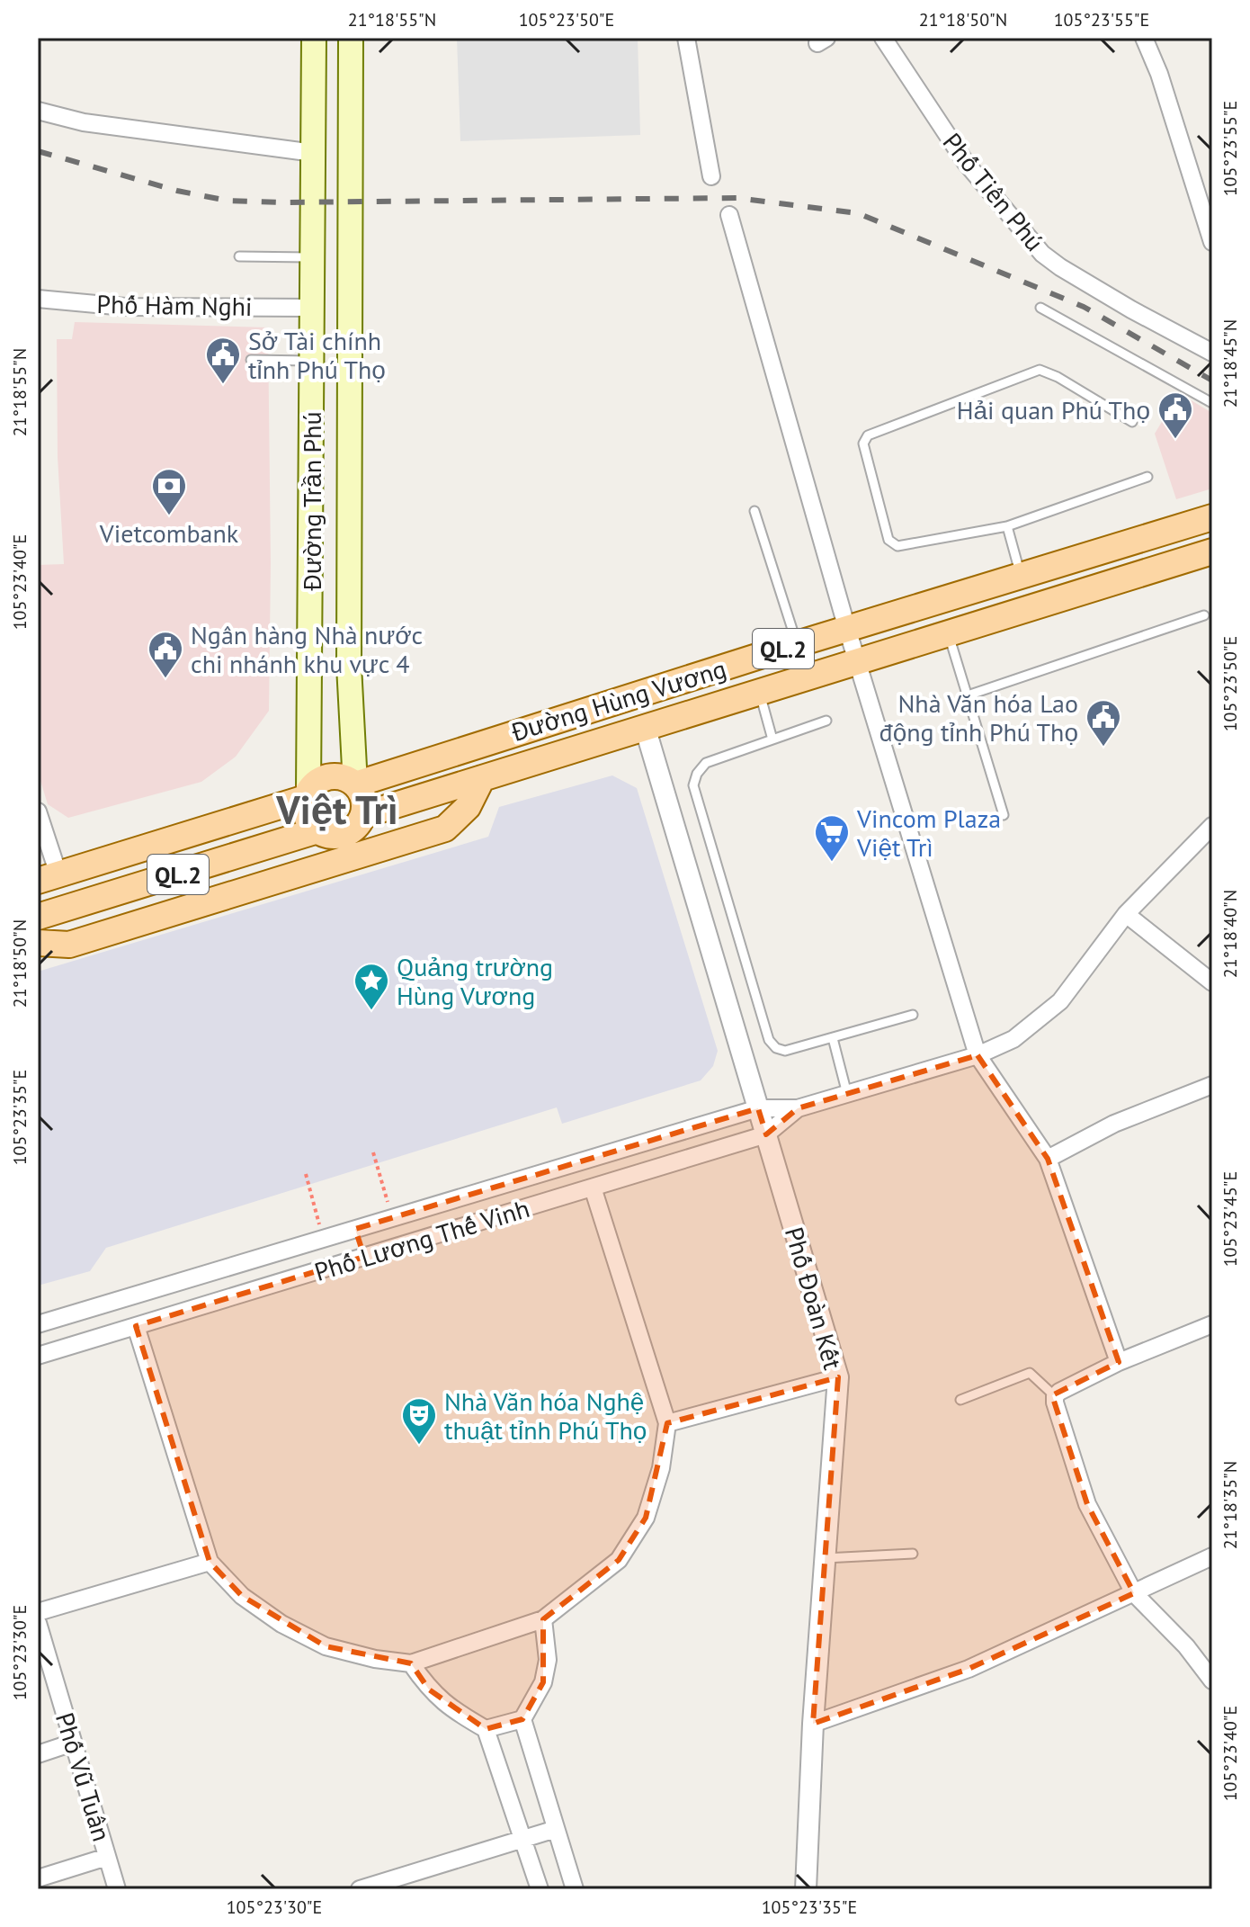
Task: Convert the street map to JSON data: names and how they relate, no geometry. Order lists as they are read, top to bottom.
{
  "streets": {
    "main road": ["Đường Trần Phú", "QL.2", "Đường Hùng Vương"],
    "street": [
      "Phố Tiên Phú",
      "Phố Hàm Nghi",
      "Phố Lương Thế Vinh",
      "Phố Đoàn Kết",
      "Phố Vũ Tuân"
    ]
  },
  "crossings": [
    ["Phố Hàm Nghi", "Đường Trần Phú"],
    ["Đường Trần Phú", "QL.2"],
    ["Đường Trần Phú", "Đường Hùng Vương"],
    ["QL.2", "Đường Hùng Vương"],
    ["Đường Hùng Vương", "Phố Đoàn Kết"],
    ["Phố Lương Thế Vinh", "Phố Đoàn Kết"]
  ],
  "districts": ["Việt Trì"],
  "places": {
    "public building": [
      "Sở Tài chính tỉnh Phú Thọ",
      "Hải quan Phú Thọ",
      "Ngân hàng Nhà nước chi nhánh khu vực 4",
      "Nhà Văn hóa Lao động tỉnh Phú Thọ"
    ],
    "bank": ["Vietcombank"],
    "supermarket": ["Vincom Plaza Việt Trì"],
    "place": ["Quảng trường Hùng Vương"],
    "theatre": ["Nhà Văn hóa Nghệ thuật tỉnh Phú Thọ"]
  },
  "coordinates": [
    "21°18'55\"N",
    "105°23'50\"E",
    "21°18'50\"N",
    "105°23'55\"E",
    "21°18'45\"N",
    "105°23'40\"E",
    "21°18'40\"N",
    "105°23'35\"E",
    "105°23'45\"E",
    "21°18'35\"N",
    "105°23'30\"E"
  ]
}
